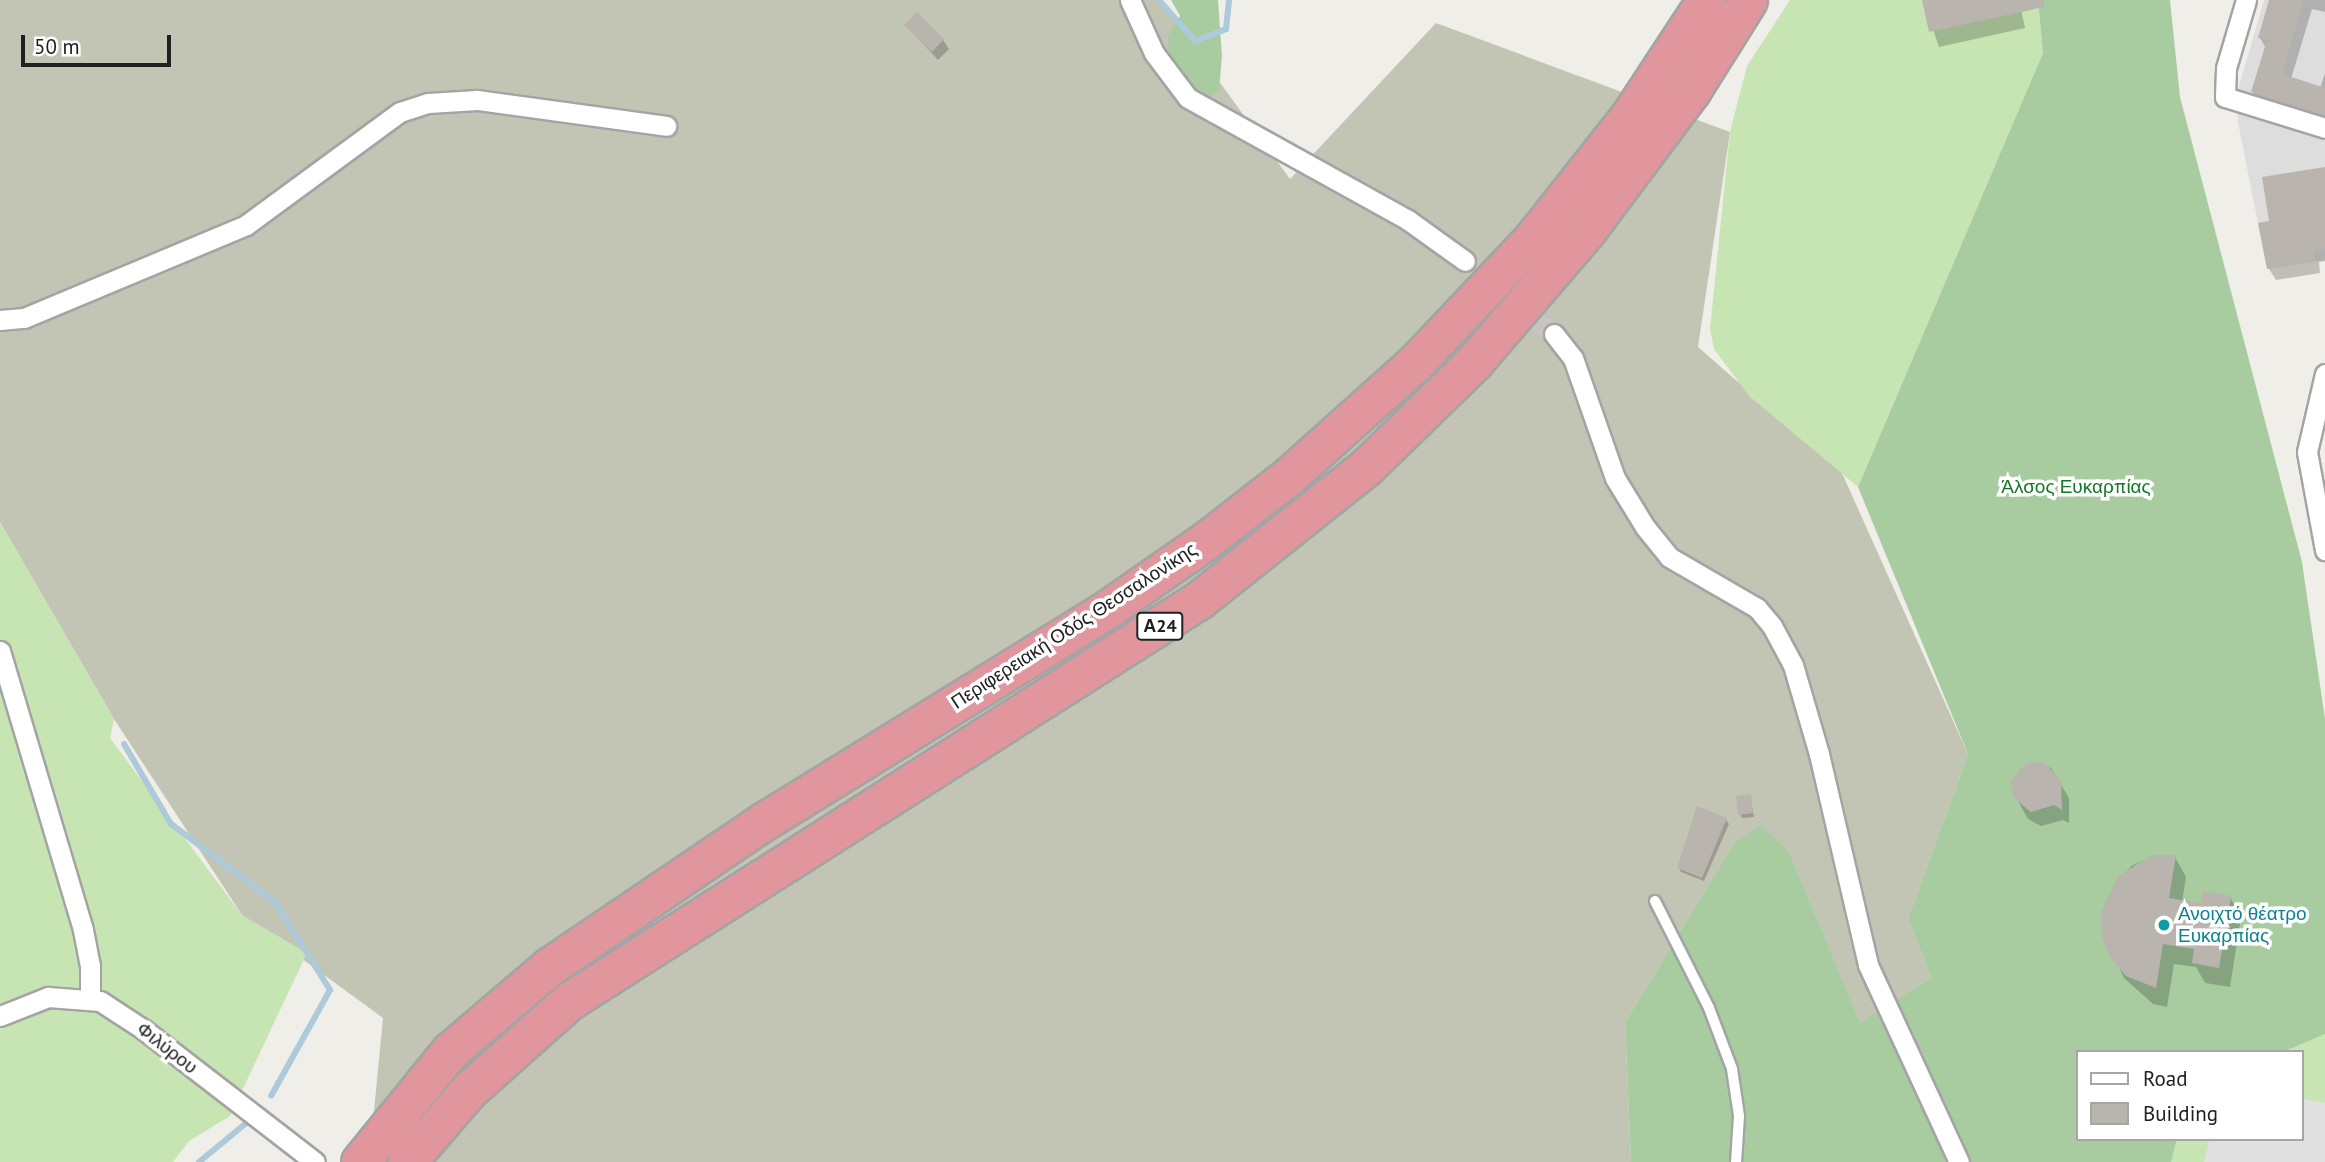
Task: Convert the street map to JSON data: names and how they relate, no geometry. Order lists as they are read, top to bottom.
{
  "streets": {
    "highway": ["Περιφερειακή Οδός Θεσσαλονίκης", "Α24"],
    "street": ["Φιλύρου"]
  },
  "parks": ["Άλσος Ευκαρπίας"],
  "places": ["Ανοιχτό θέατρο Ευκαρπίας"],
  "legend": ["Road", "Building"],
  "scale_bar": "50 m"
}
